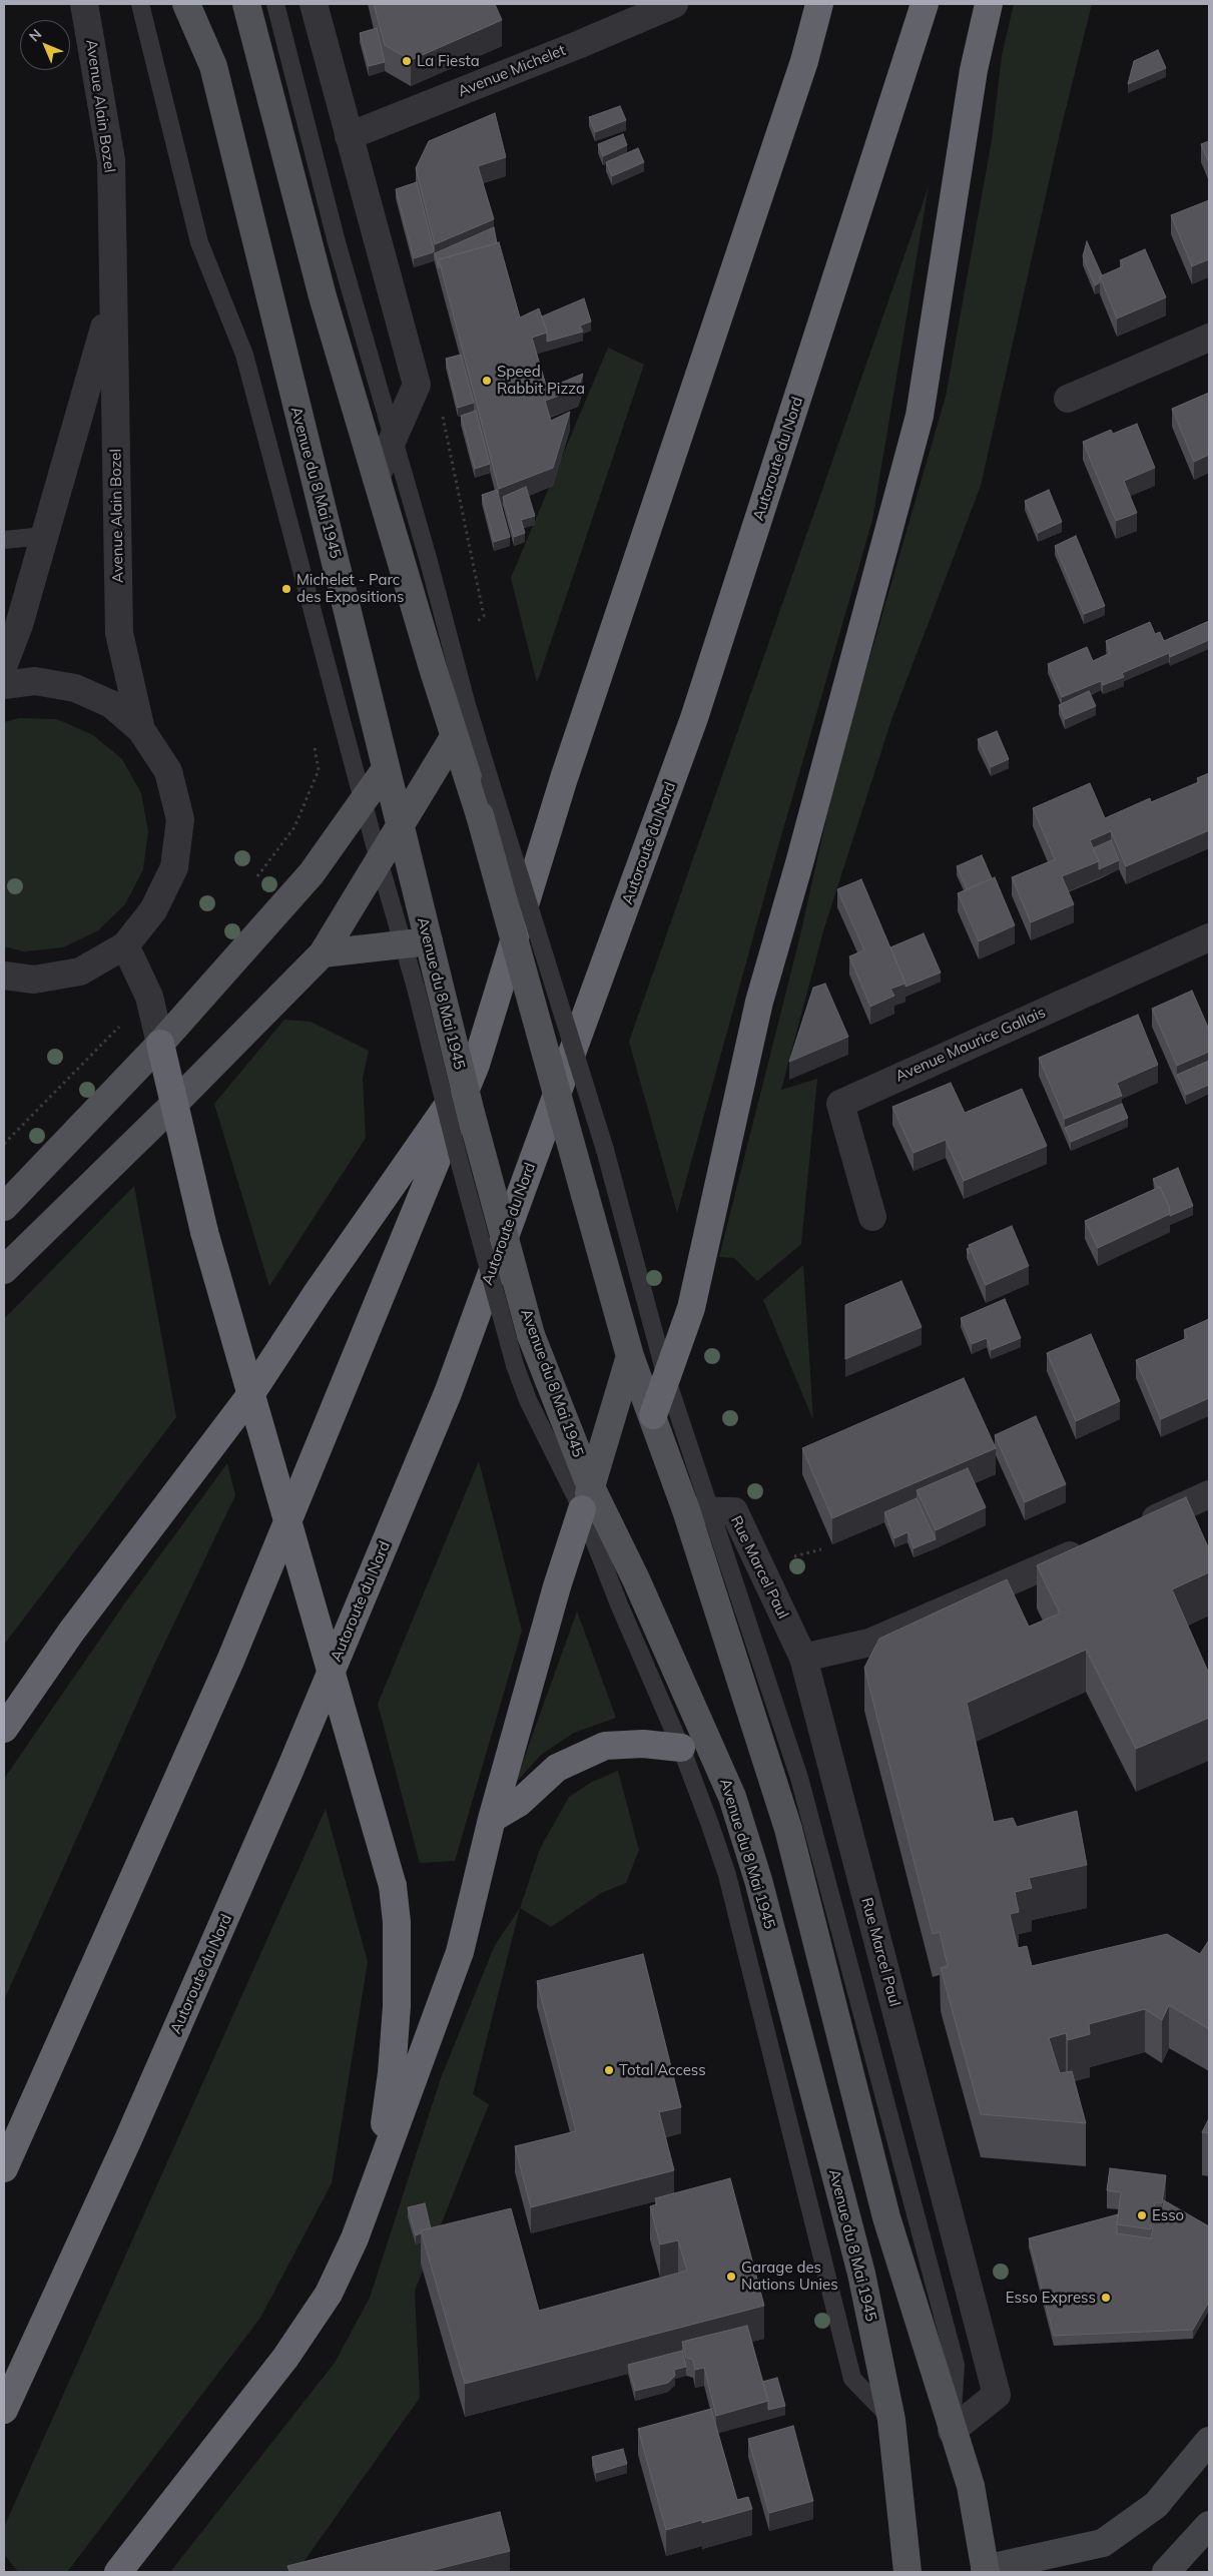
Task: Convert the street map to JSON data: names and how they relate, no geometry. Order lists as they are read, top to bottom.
{
  "streets": {
    "highway": ["Autoroute du Nord"],
    "main road": ["Avenue du 8 Mai 1945"],
    "street": [
      "Avenue Michelet",
      "Avenue Alain Bozel",
      "Avenue Maurice Gallais",
      "Rue Marcel Paul"
    ]
  },
  "places": [
    "La Fiesta",
    "Speed Rabbit Pizza",
    "Michelet - Parc des Expositions",
    "Total Access",
    "Esso",
    "Garage des Nations Unies",
    "Esso Express"
  ],
  "north": "top left"
}
